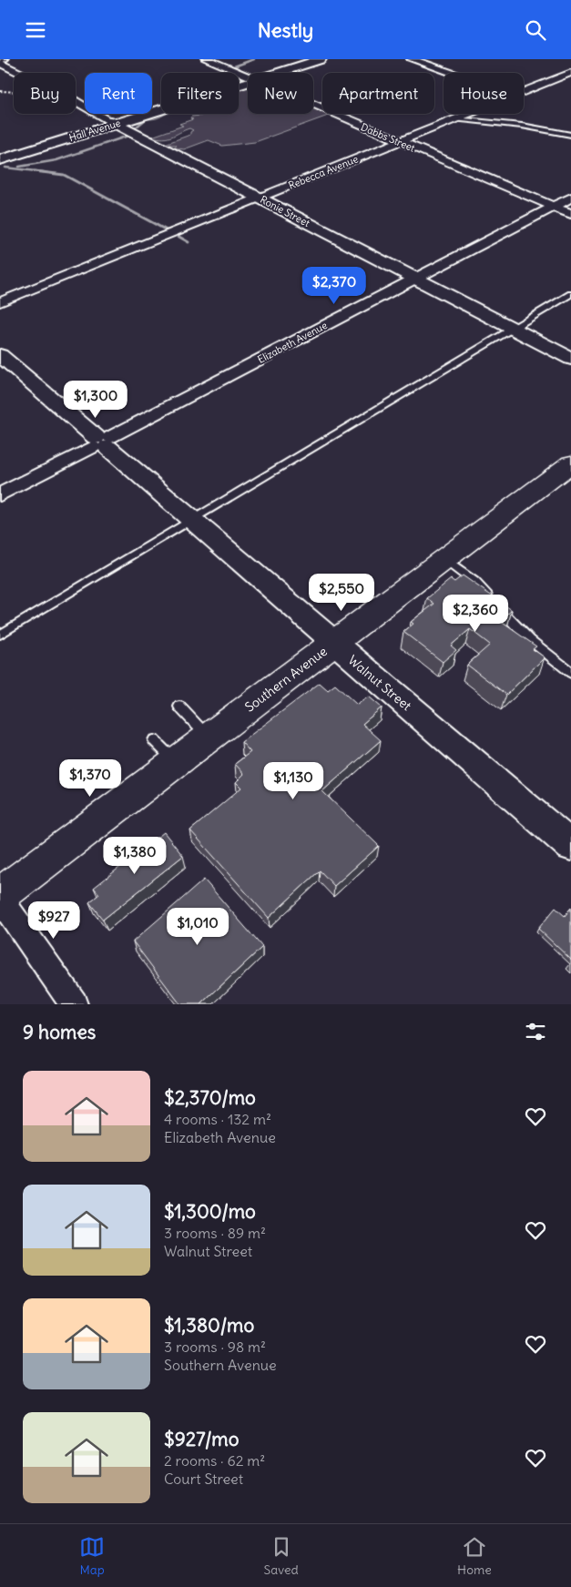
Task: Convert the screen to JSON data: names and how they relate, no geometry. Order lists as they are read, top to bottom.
{
  "streets": {
    "main road": ["Southern Avenue"],
    "street": [
      "Hall Avenue",
      "Dabbs Street",
      "Rebecca Avenue",
      "Ronie Street",
      "Elizabeth Avenue",
      "Walnut Street"
    ]
  },
  "crossings": [
    ["Hall Avenue", "Ronie Street"],
    ["Dabbs Street", "Rebecca Avenue"],
    ["Dabbs Street", "Elizabeth Avenue"],
    ["Rebecca Avenue", "Ronie Street"],
    ["Ronie Street", "Elizabeth Avenue"],
    ["Elizabeth Avenue", "Walnut Street"],
    ["Southern Avenue", "Walnut Street"]
  ],
  "page": {
    "header": "Nestly",
    "chip": [
      "Buy",
      "Rent",
      "Filters",
      "New",
      "Apartment",
      "House"
    ],
    "price": [
      "$2,370",
      "$1,300",
      "$2,550",
      "$2,360",
      "$1,370",
      "$1,130",
      "$1,380",
      "$927",
      "$1,010"
    ],
    "heading": "9 homes",
    "list": [
      {
        "name": "$2,370/mo",
        "note": "4 rooms · 132 m² · Elizabeth Avenue"
      },
      {
        "name": "$1,300/mo",
        "note": "3 rooms · 89 m² · Walnut Street"
      },
      {
        "name": "$1,380/mo",
        "note": "3 rooms · 98 m² · Southern Avenue"
      },
      {
        "name": "$927/mo",
        "note": "2 rooms · 62 m² · Court Street"
      }
    ],
    "tabs": ["Map", "Saved", "Home"]
  }
}
